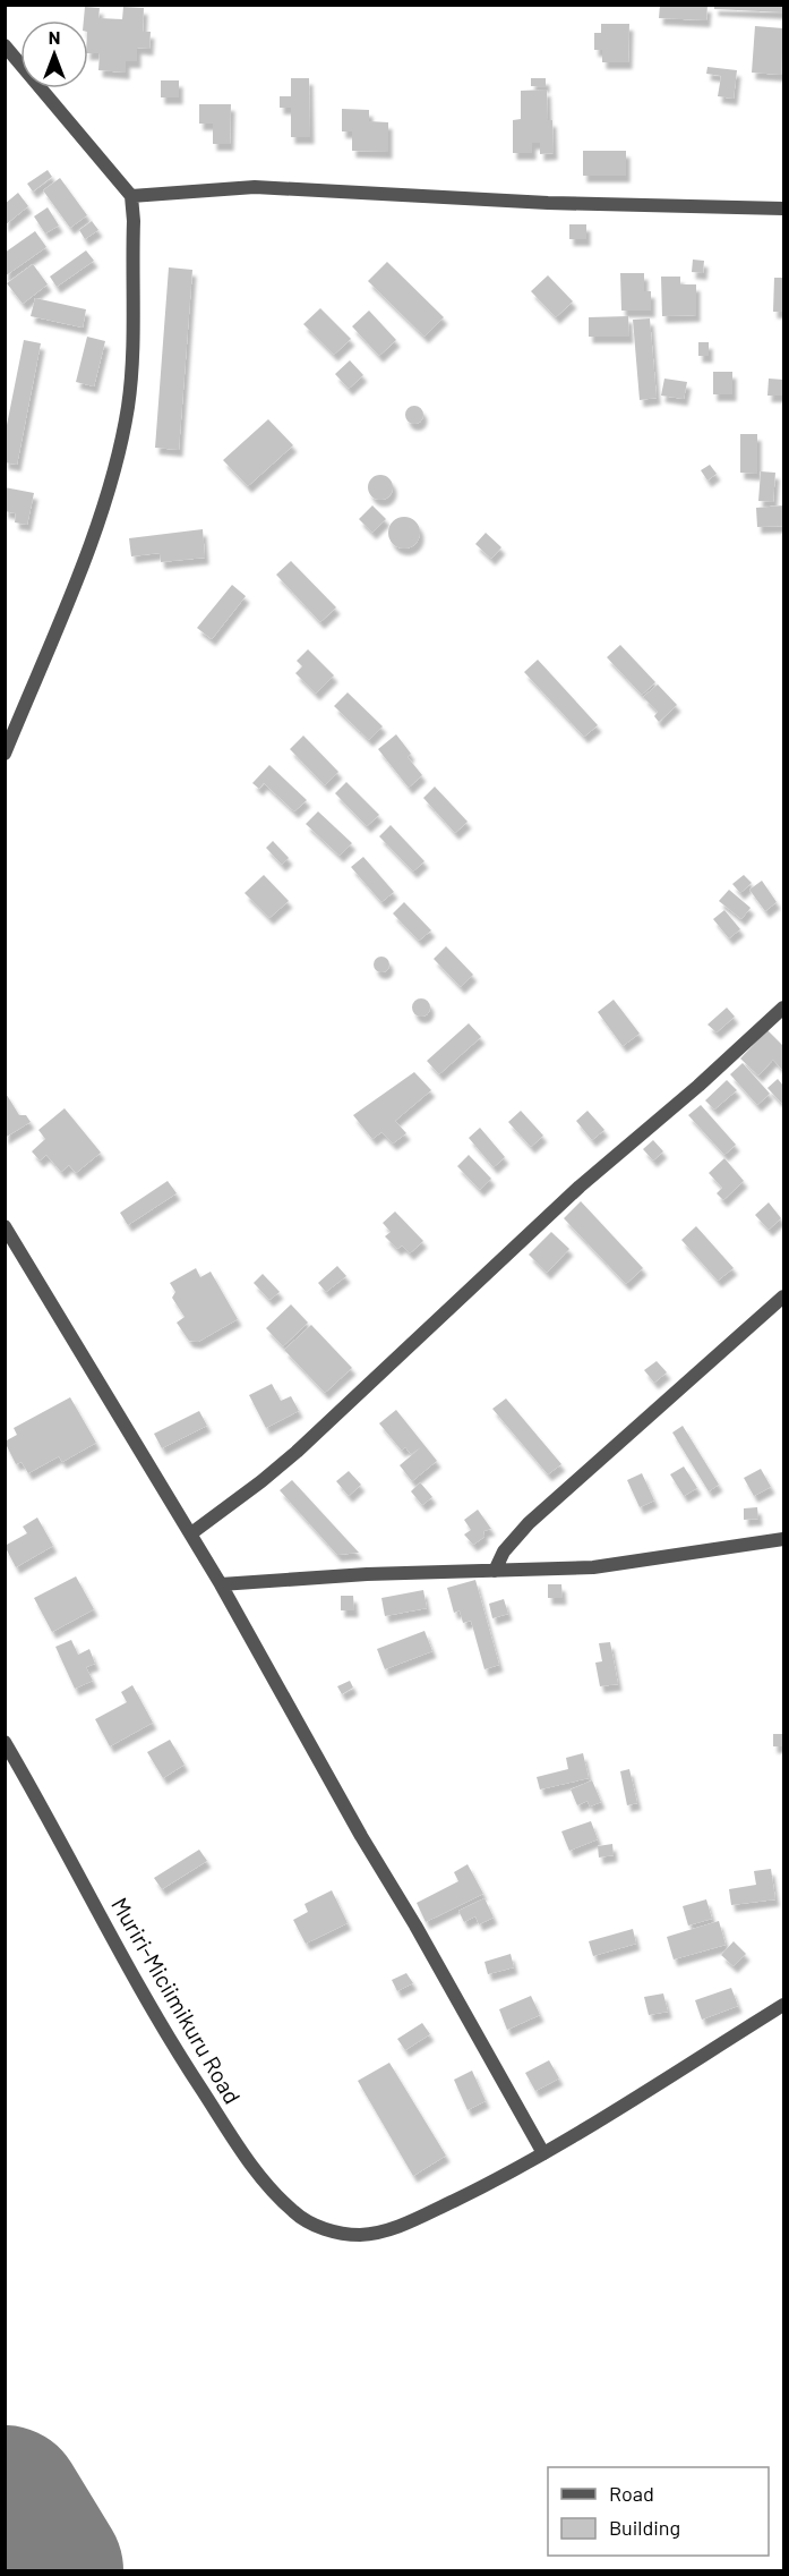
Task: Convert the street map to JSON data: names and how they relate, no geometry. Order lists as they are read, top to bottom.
{
  "streets": {
    "street": ["Muriri-Miciimikuru Road"]
  },
  "legend": ["Road", "Building"],
  "north": "top"
}
